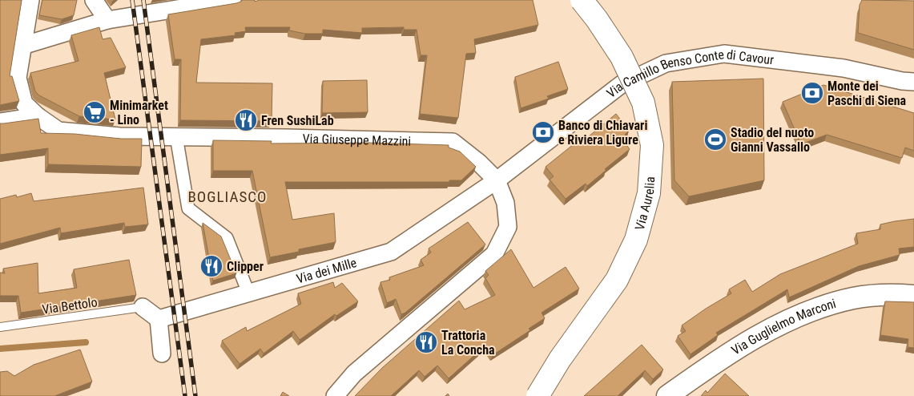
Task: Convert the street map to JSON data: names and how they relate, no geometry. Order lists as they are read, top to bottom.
{
  "streets": {
    "main road": ["Via Aurelia"],
    "street": [
      "Via Camillo Benso Conte di Cavour",
      "Via Giuseppe Mazzini",
      "Via dei Mille",
      "Via Guglielmo Marconi"
    ],
    "lane": ["Via Bettolo"]
  },
  "crossings": [
    ["Via Camillo Benso Conte di Cavour", "Via Giuseppe Mazzini"],
    ["Via Camillo Benso Conte di Cavour", "Via dei Mille"],
    ["Via Giuseppe Mazzini", "Via dei Mille"]
  ],
  "districts": ["BOGLIASCO"],
  "places": {
    "bank": ["Monte dei Paschi di Siena", "Banco di Chiavari e Riviera Ligure"],
    "supermarket": ["Minimarket - Lino"],
    "restaurant": ["Fren SushiLab", "Clipper", "Trattoria La Concha"],
    "sports": ["Stadio del nuoto Gianni Vassallo"]
  }
}
